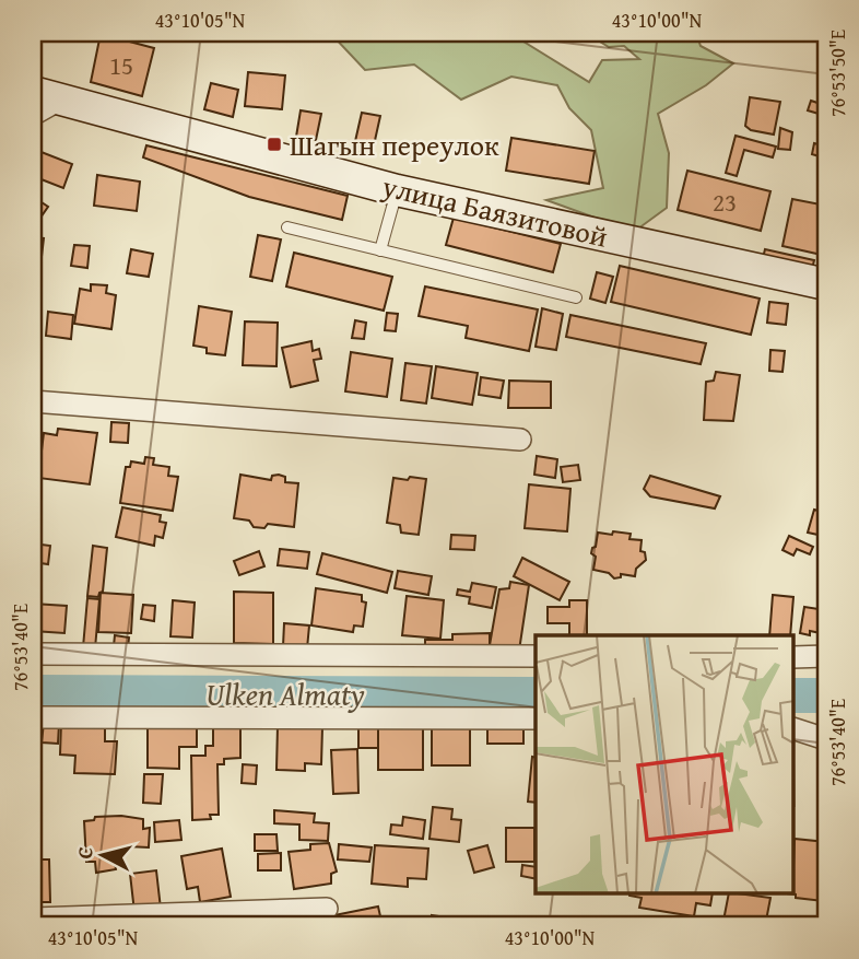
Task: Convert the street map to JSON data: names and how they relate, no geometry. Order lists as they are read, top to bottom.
{
  "streets": {
    "street": ["улица Баязитовой"]
  },
  "water": ["Ulken Almaty"],
  "places": {
    "transit": ["Шагын переулок"]
  },
  "house_numbers": ["15", "23"],
  "north": "left",
  "coordinates": [
    "43°10'05\"N",
    "43°10'00\"N",
    "76°53'50\"E",
    "76°53'40\"E"
  ]
}
